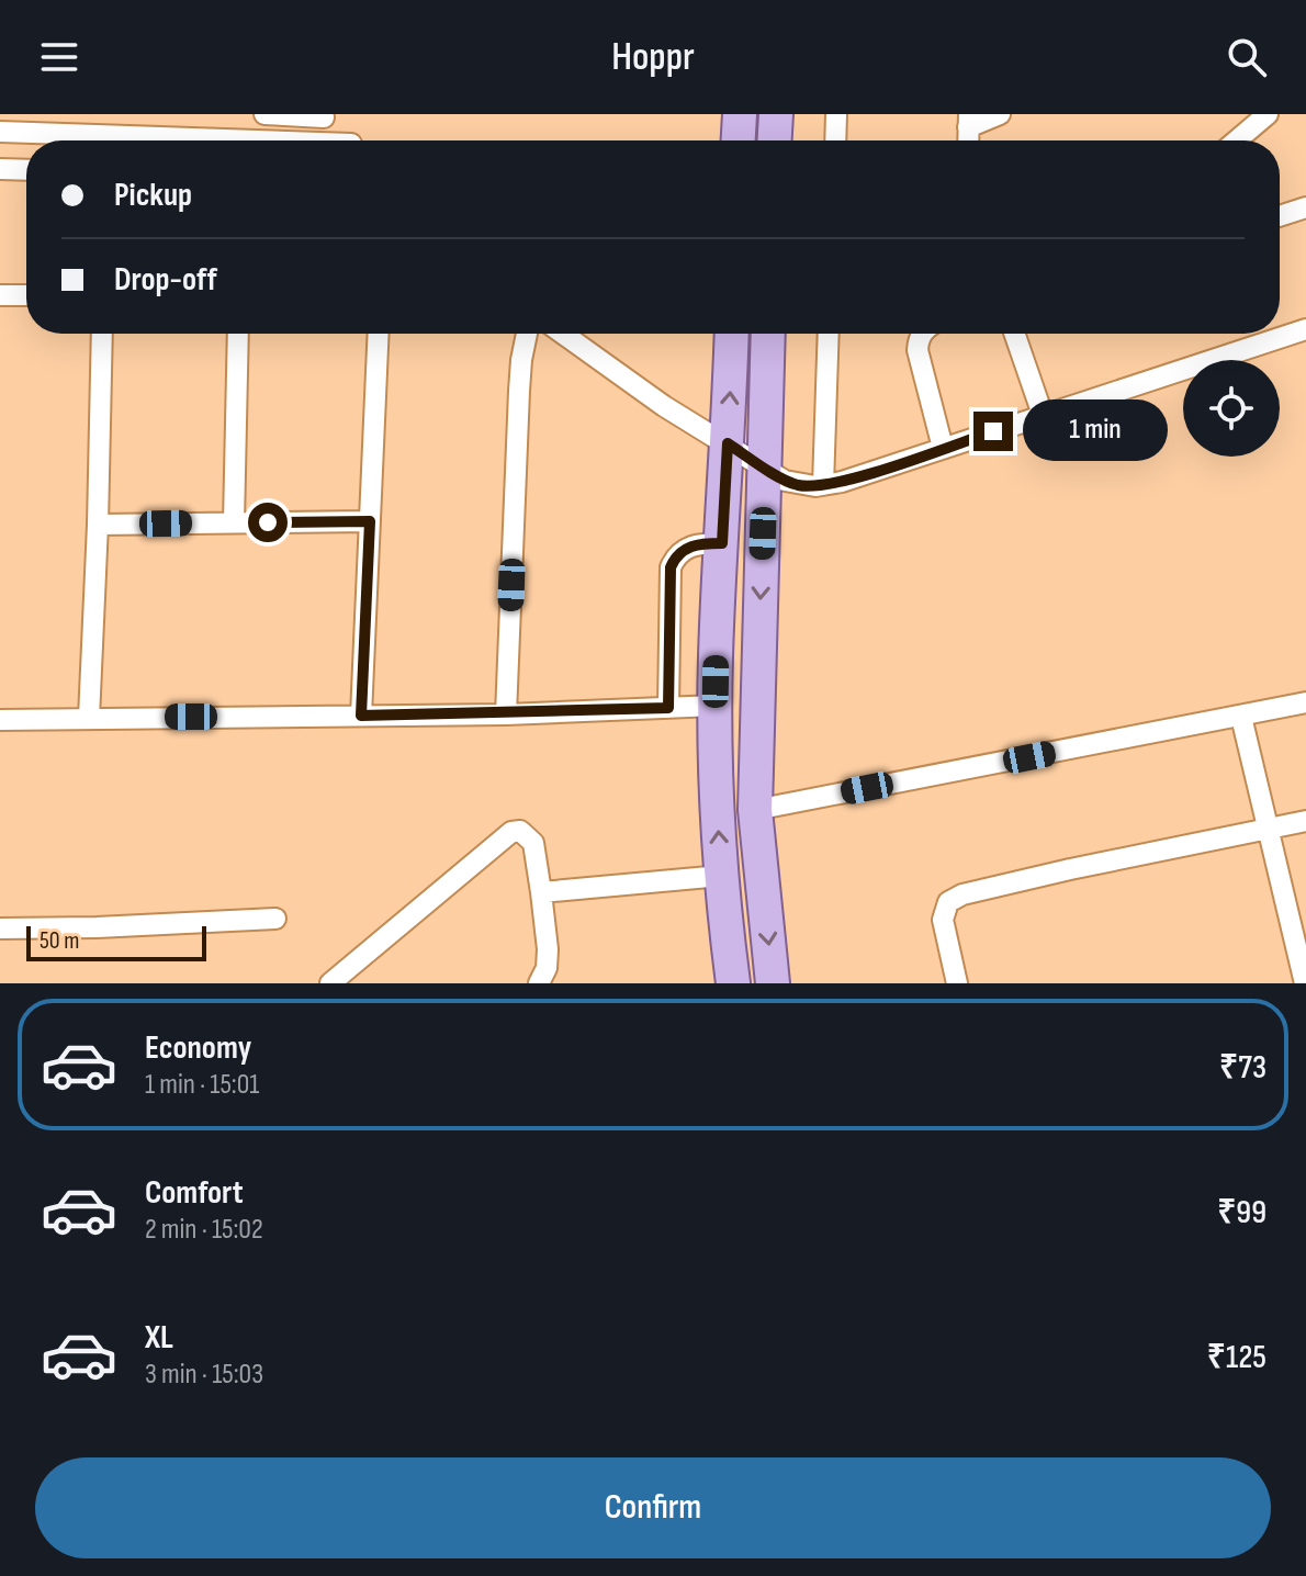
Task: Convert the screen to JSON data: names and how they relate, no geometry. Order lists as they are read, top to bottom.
{
  "scale_bar": "50 m",
  "page": {
    "header": "Hoppr",
    "banner": ["Pickup", "Drop-off"],
    "bubble": "1 min",
    "scale": "50 m",
    "list": [
      {
        "name": "Economy",
        "note": "1 min · 15:01",
        "value": "₹73"
      },
      {
        "name": "Comfort",
        "note": "2 min · 15:02",
        "value": "₹99"
      },
      {
        "name": "XL",
        "note": "3 min · 15:03",
        "value": "₹125"
      }
    ],
    "buttons": "Confirm"
  }
}
